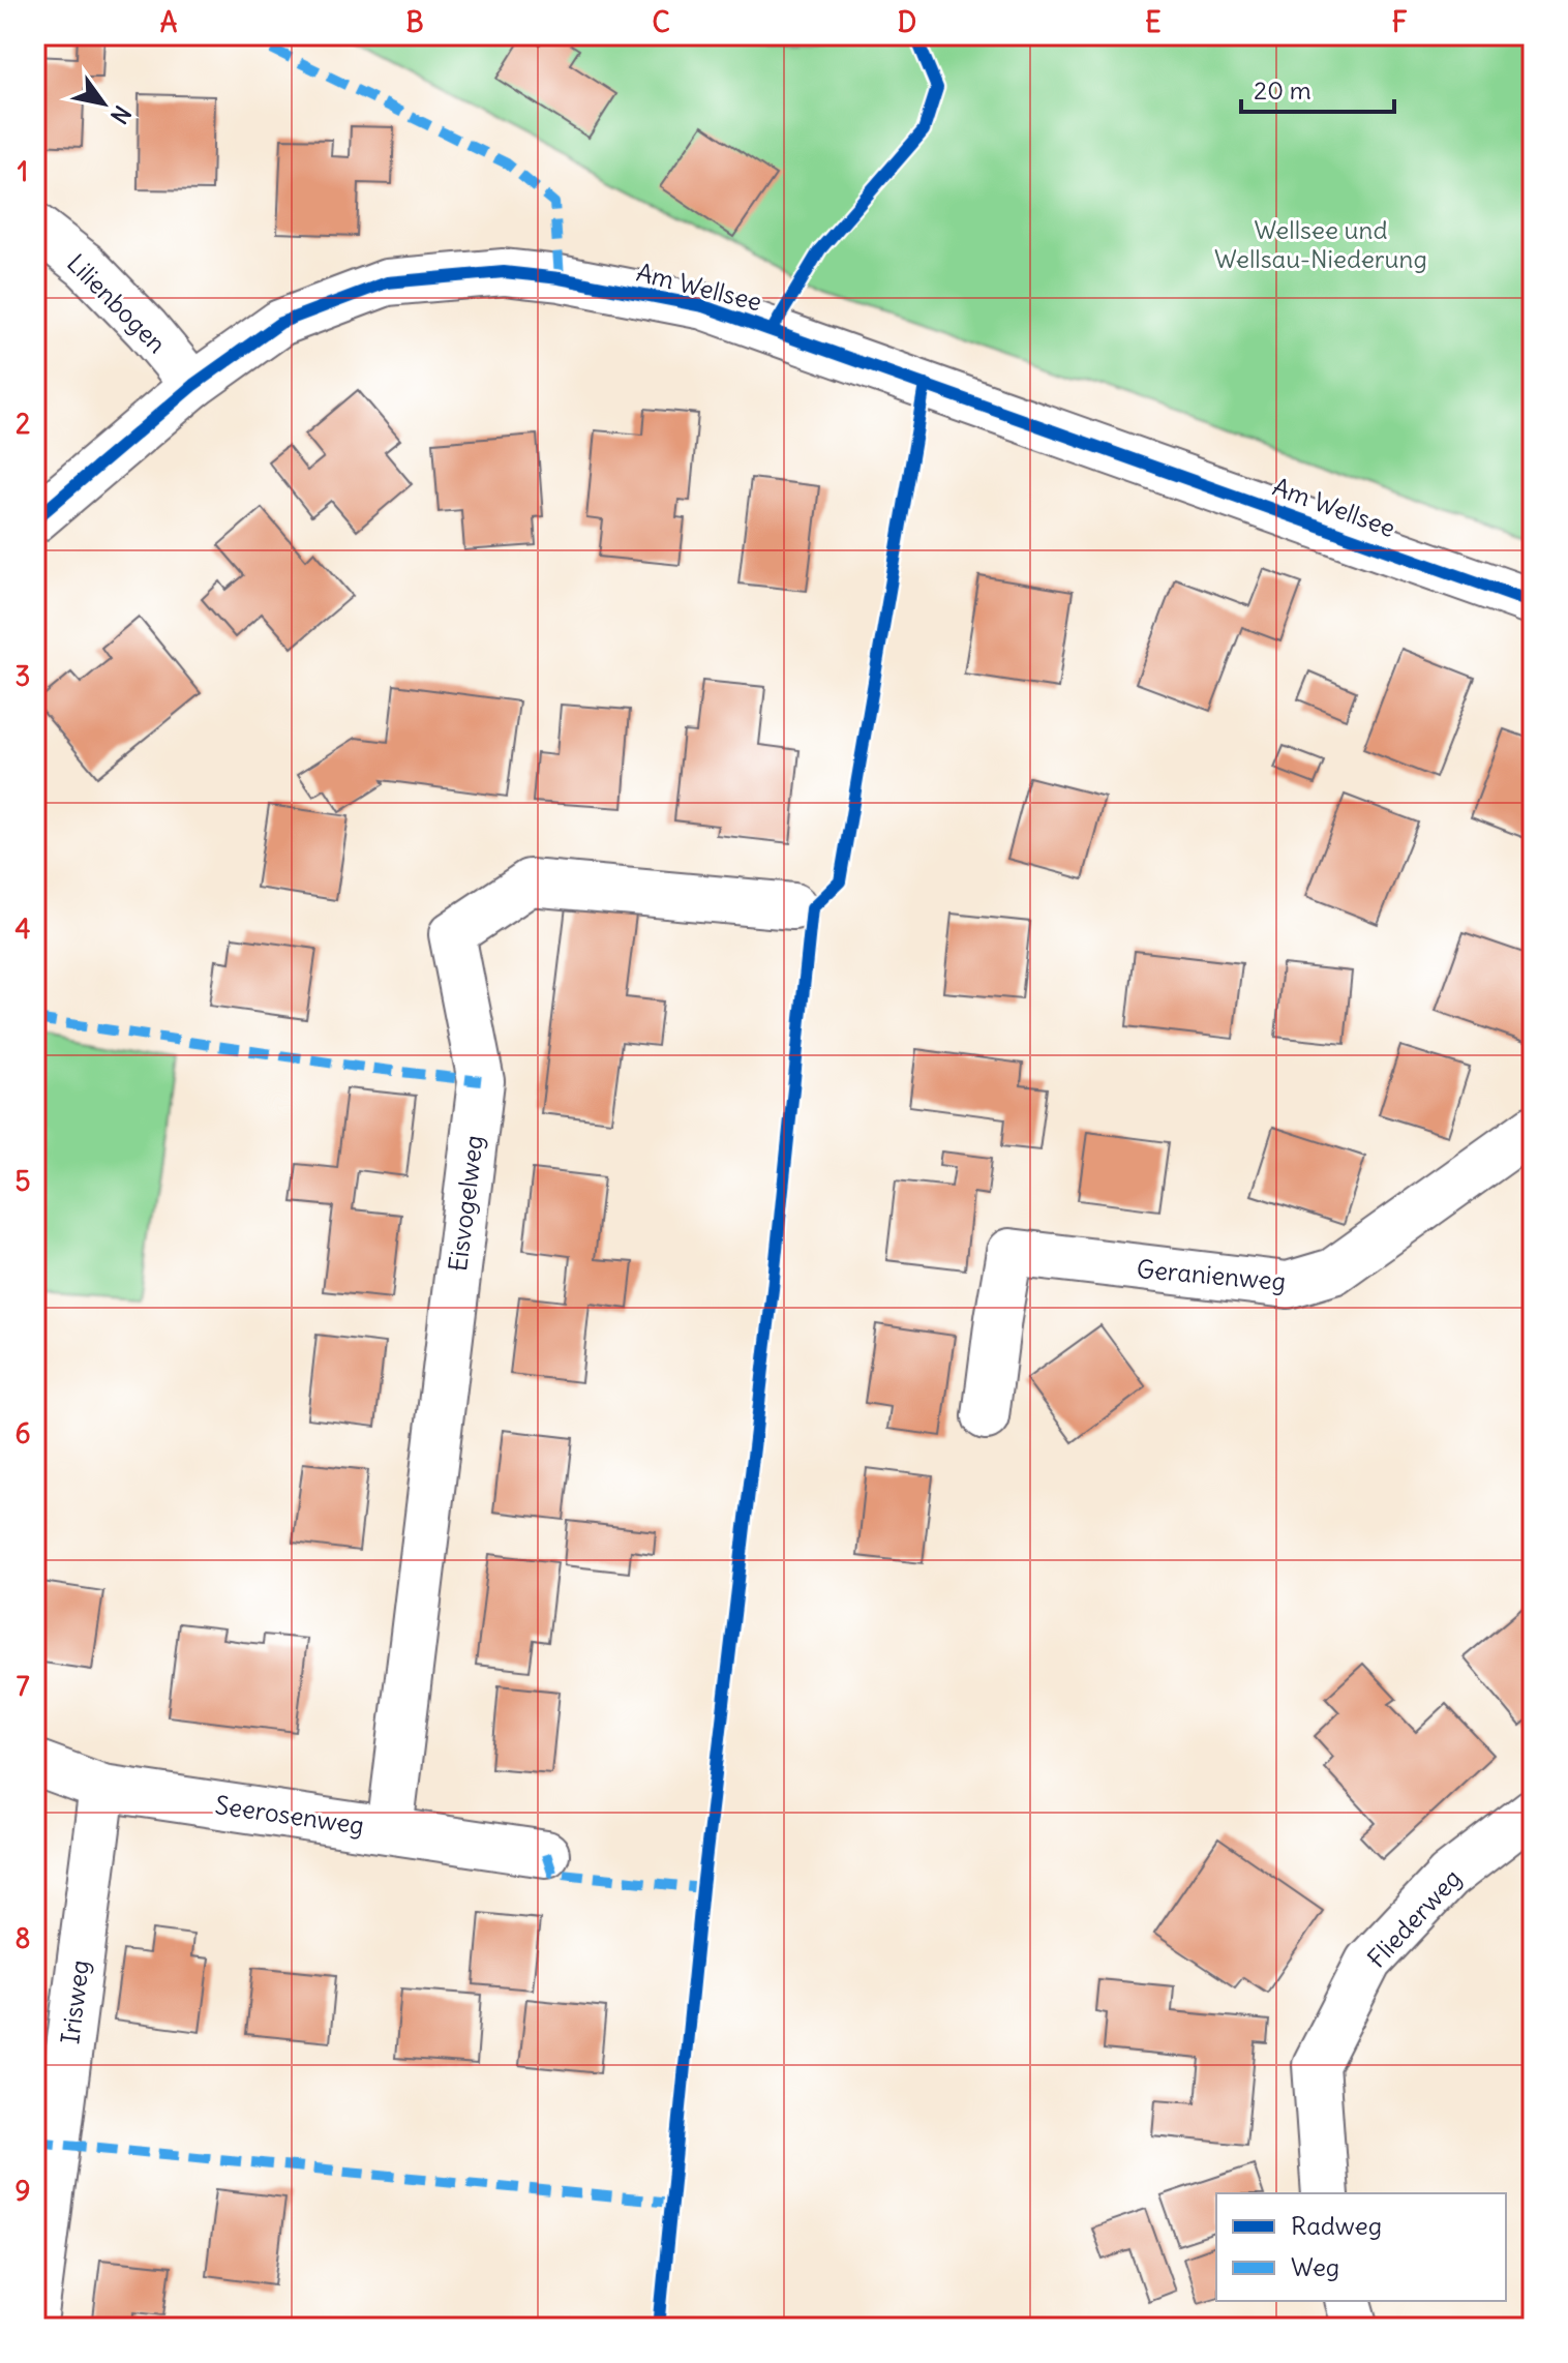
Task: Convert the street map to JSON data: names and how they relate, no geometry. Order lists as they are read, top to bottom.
{
  "streets": {
    "street": [
      "Am Wellsee",
      "Lilienbogen",
      "Eisvogelweg",
      "Geranienweg",
      "Seerosenweg",
      "Fliederweg",
      "Irisweg"
    ]
  },
  "crossings": [
    ["Am Wellsee", "Lilienbogen"],
    ["Eisvogelweg", "Seerosenweg"],
    ["Seerosenweg", "Irisweg"]
  ],
  "parks": ["Wellsee und Wellsau-Niederung"],
  "legend": ["Radweg", "Weg"],
  "scale_bar": "20 m",
  "north": "bottom right",
  "grid": {
    "columns": [
      "A",
      "B",
      "C",
      "D",
      "E",
      "F"
    ],
    "rows": [
      "1",
      "2",
      "3",
      "4",
      "5",
      "6",
      "7",
      "8",
      "9"
    ]
  }
}
